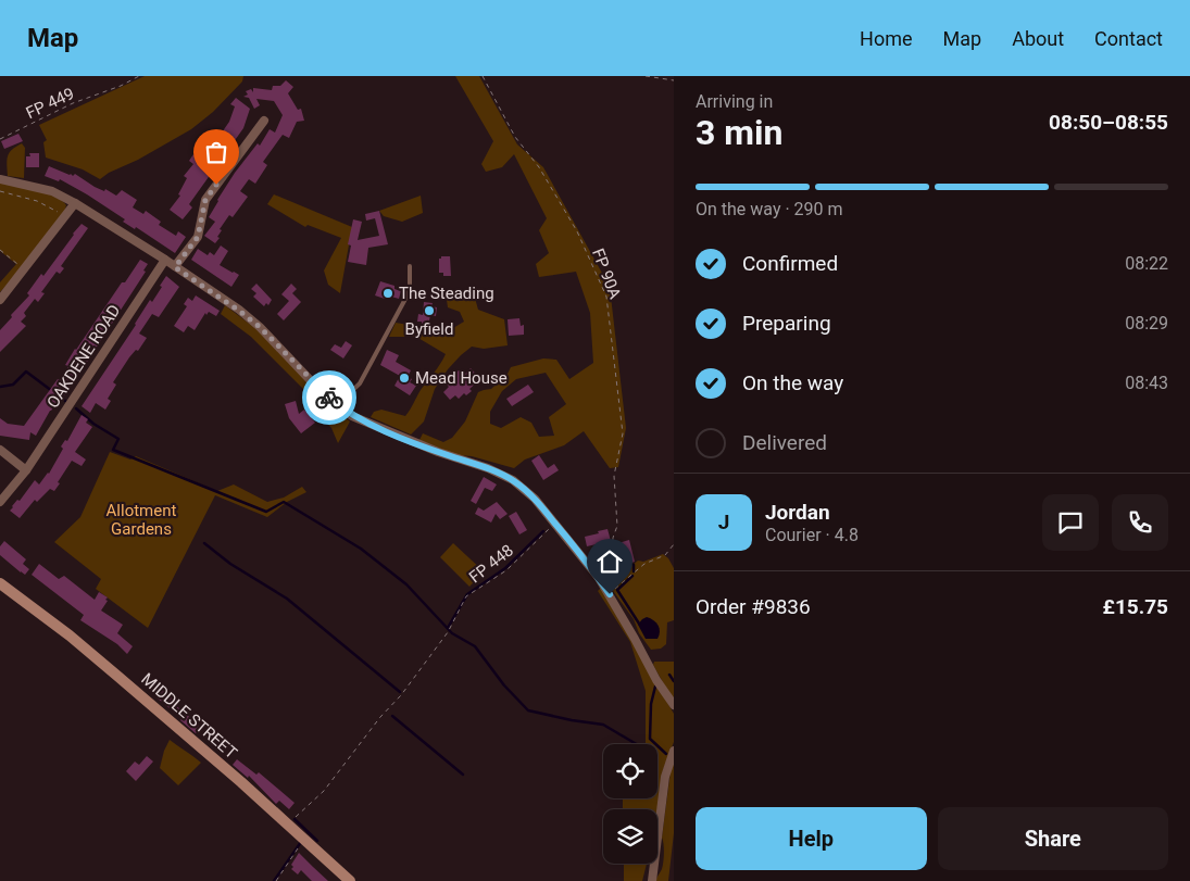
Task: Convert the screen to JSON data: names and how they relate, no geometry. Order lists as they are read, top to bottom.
{
  "streets": {
    "street": ["OAKDENE ROAD", "MIDDLE STREET"],
    "path": ["FP 449", "FP 90A", "FP 448"]
  },
  "crossings": [
    ["FP 448", "MIDDLE STREET"]
  ],
  "parks": ["Allotment Gardens"],
  "places": ["The Steading", "Byfield", "Mead House"],
  "page": {
    "header": "Map",
    "nav": [
      "Home",
      "Map",
      "About",
      "Contact"
    ],
    "heading": ["3 min", "Arriving in", "08:50–08:55"],
    "panel": [
      "Jordan",
      "Courier · 4.8",
      "Order #9836",
      "£15.75"
    ],
    "bar": "On the way · 290 m",
    "list": [
      ["Confirmed", "08:22"],
      ["Preparing", "08:29"],
      ["On the way", "08:43"],
      "Delivered"
    ],
    "round": "J",
    "buttons": ["Help", "Share"]
  }
}
